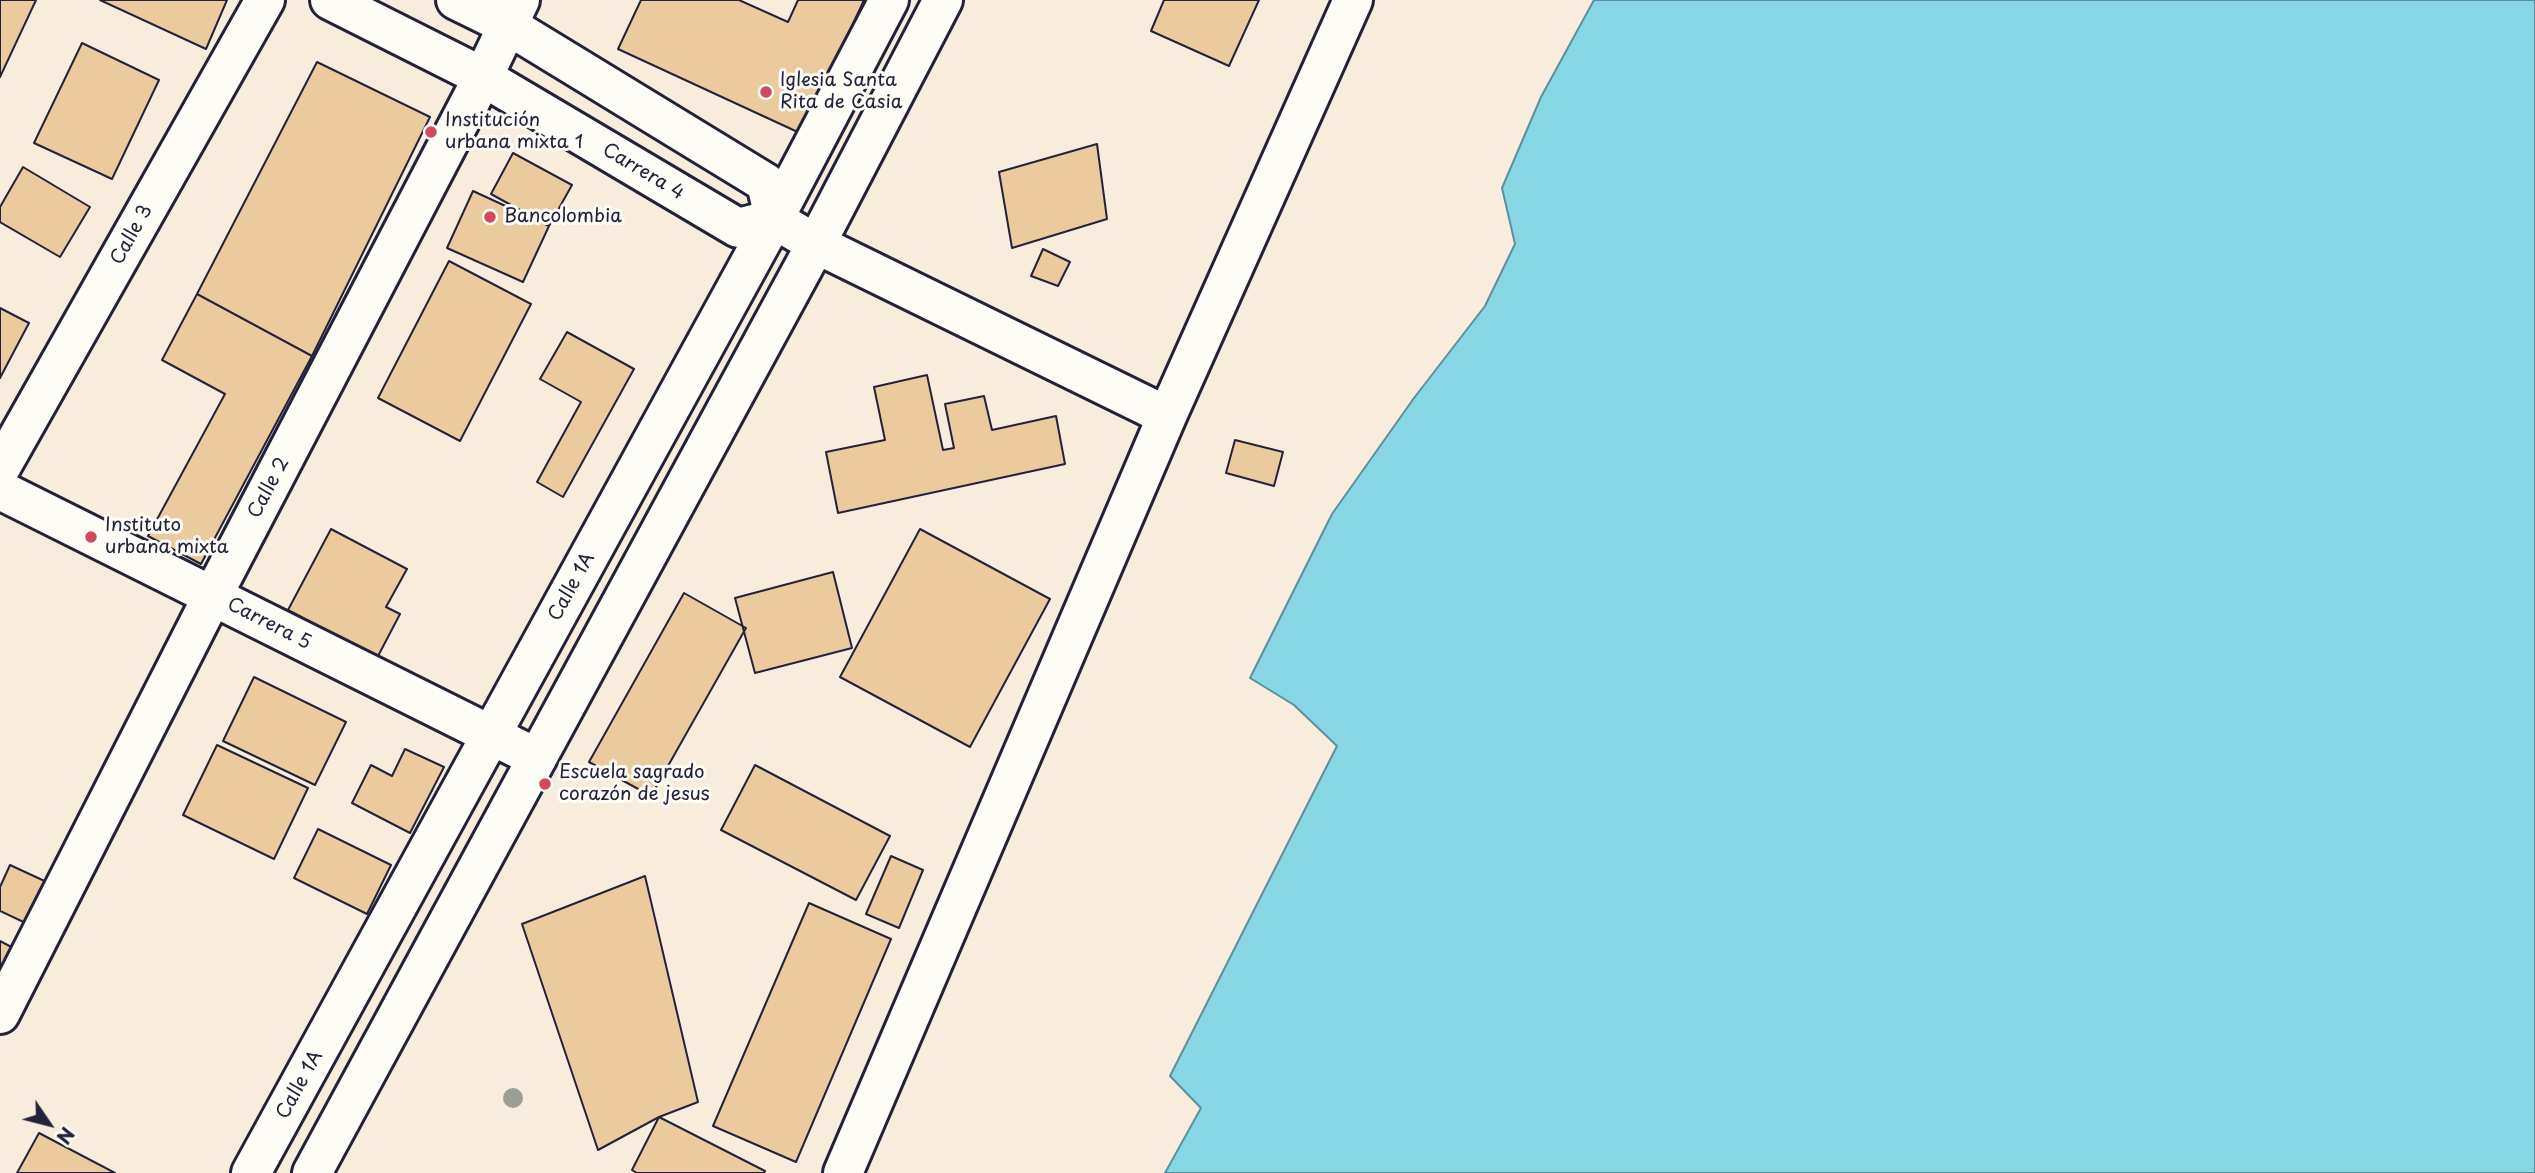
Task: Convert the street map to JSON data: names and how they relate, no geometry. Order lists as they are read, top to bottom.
{
  "streets": {
    "street": [
      "Carrera 4",
      "Calle 3",
      "Calle 2",
      "Calle 1A",
      "Carrera 5"
    ]
  },
  "crossings": [
    ["Carrera 4", "Calle 2"],
    ["Carrera 4", "Calle 1A"],
    ["Calle 2", "Carrera 5"],
    ["Calle 1A", "Carrera 5"]
  ],
  "places": [
    "Iglesia Santa Rita de Casia",
    "Institución urbana mixta 1",
    "Bancolombia",
    "Instituto urbana mixta",
    "Escuela sagrado corazón de jesus"
  ],
  "north": "bottom right"
}
